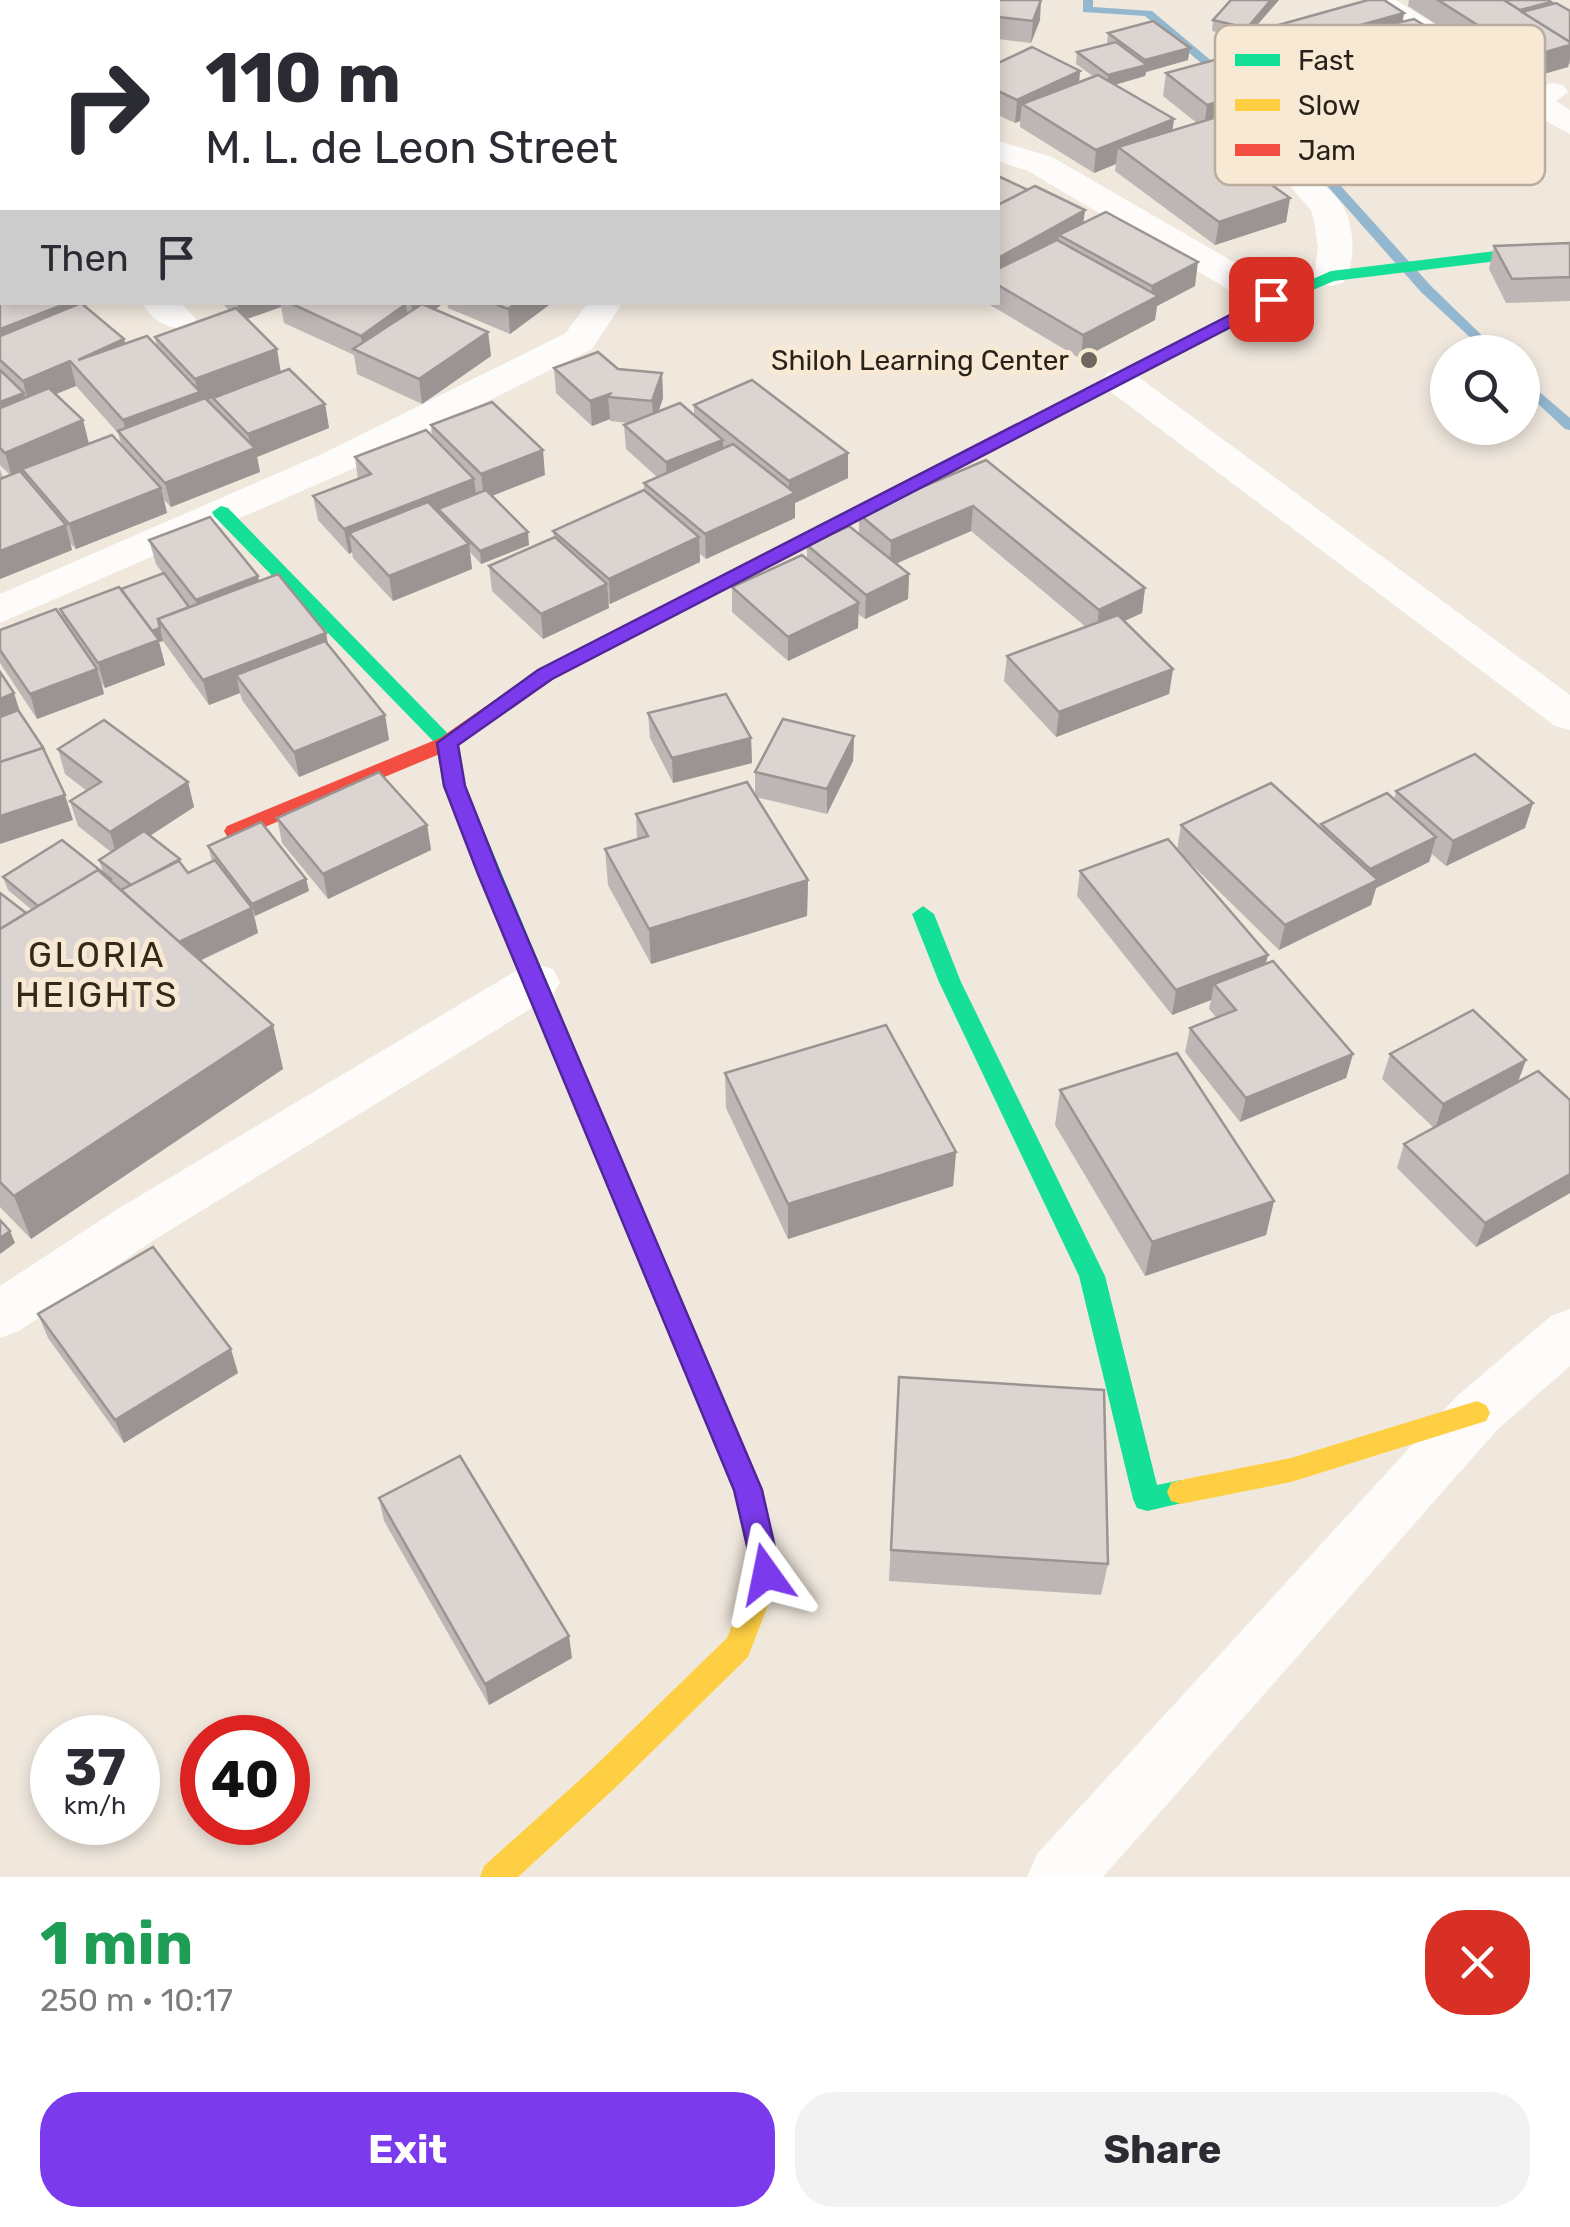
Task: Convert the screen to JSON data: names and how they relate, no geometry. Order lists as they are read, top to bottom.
{
  "districts": ["GLORIA HEIGHTS"],
  "places": ["Shiloh Learning Center"],
  "legend": ["Fast", "Slow", "Jam"],
  "page": {
    "turn": ["110 m", "M. L. de Leon Street"],
    "then": "Then",
    "speed": "37 km/h",
    "limit": "40",
    "heading": ["1 min", "250 m · 10:17"],
    "buttons": ["Exit", "Share"]
  }
}
